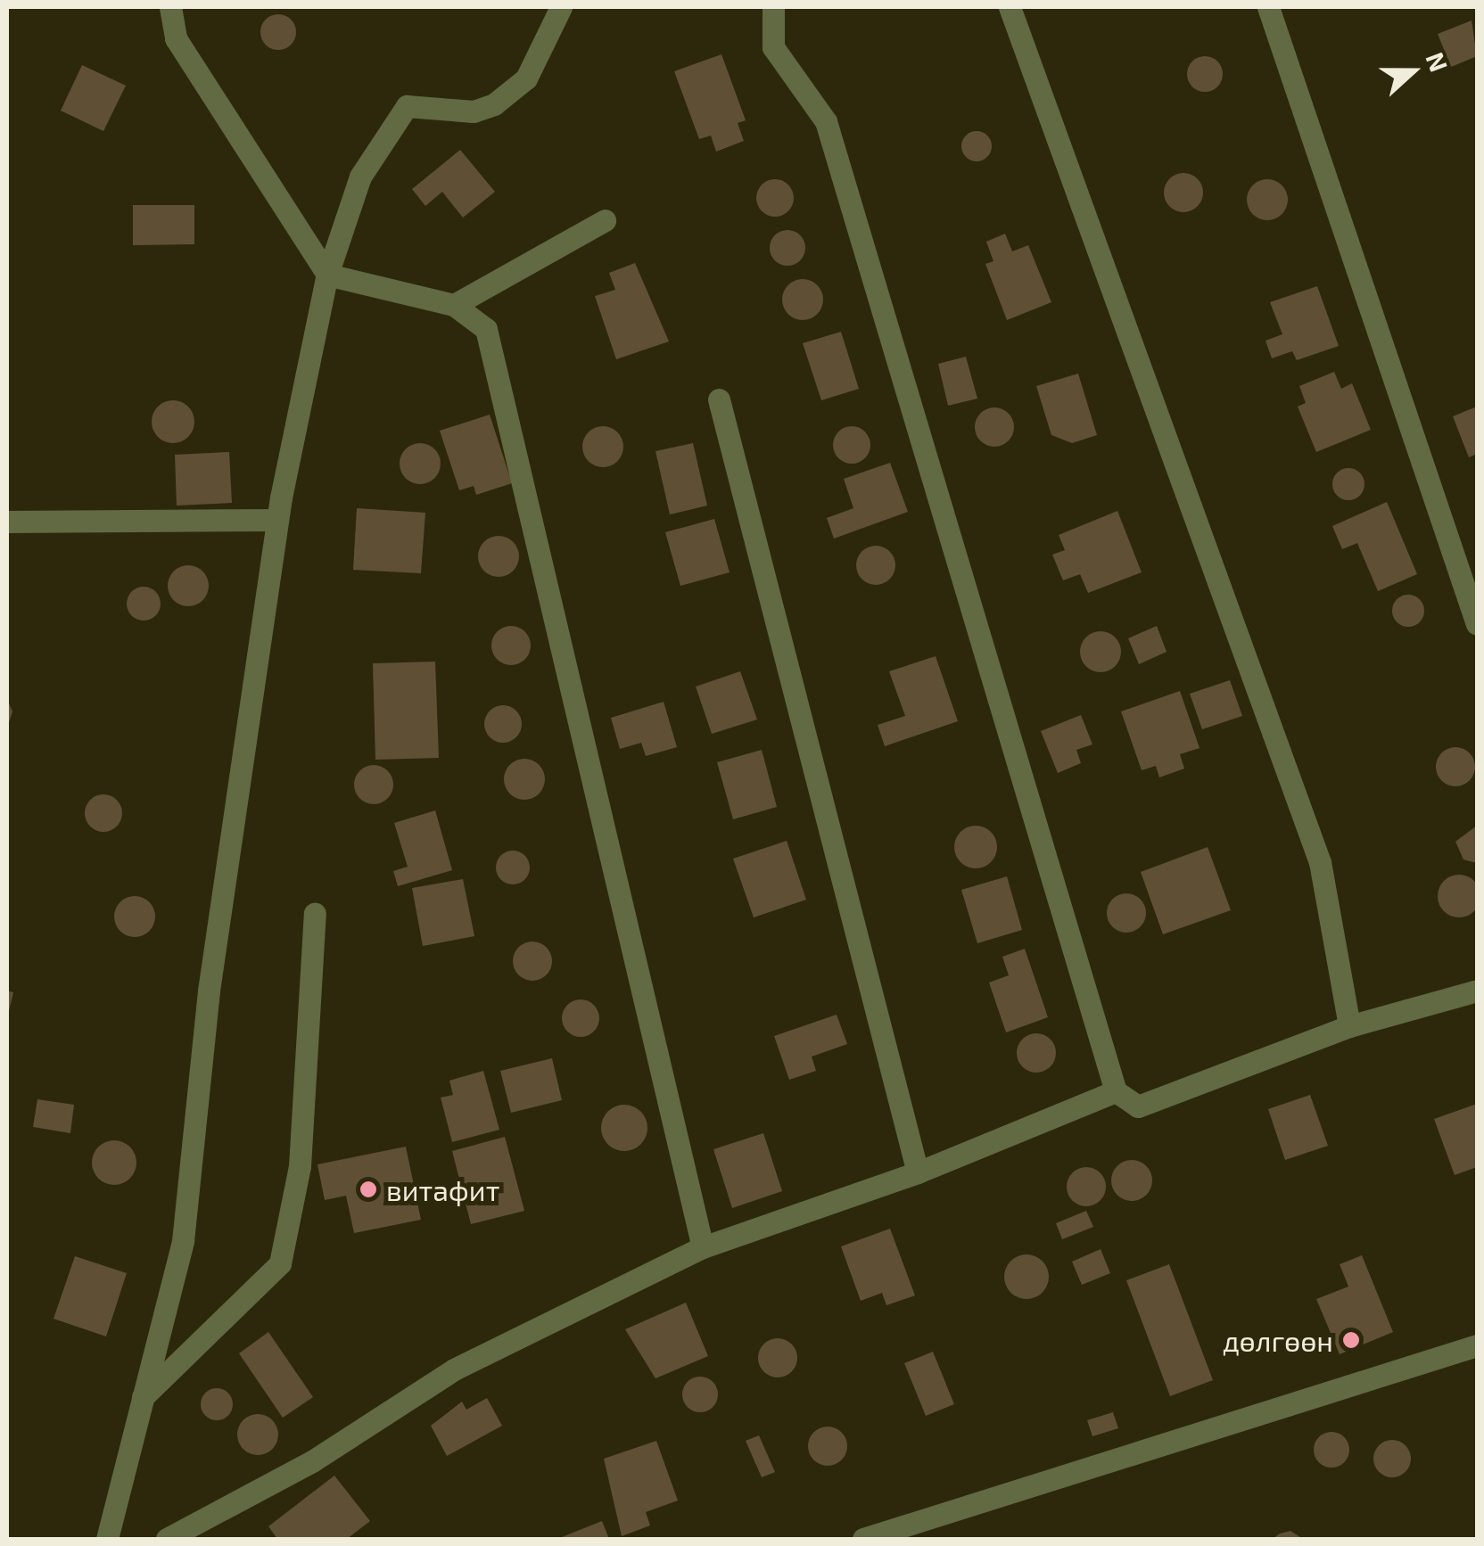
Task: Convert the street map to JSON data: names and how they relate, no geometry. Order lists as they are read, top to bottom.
{
  "places": ["витафит", "дөлгөөн"],
  "north": "right"
}
